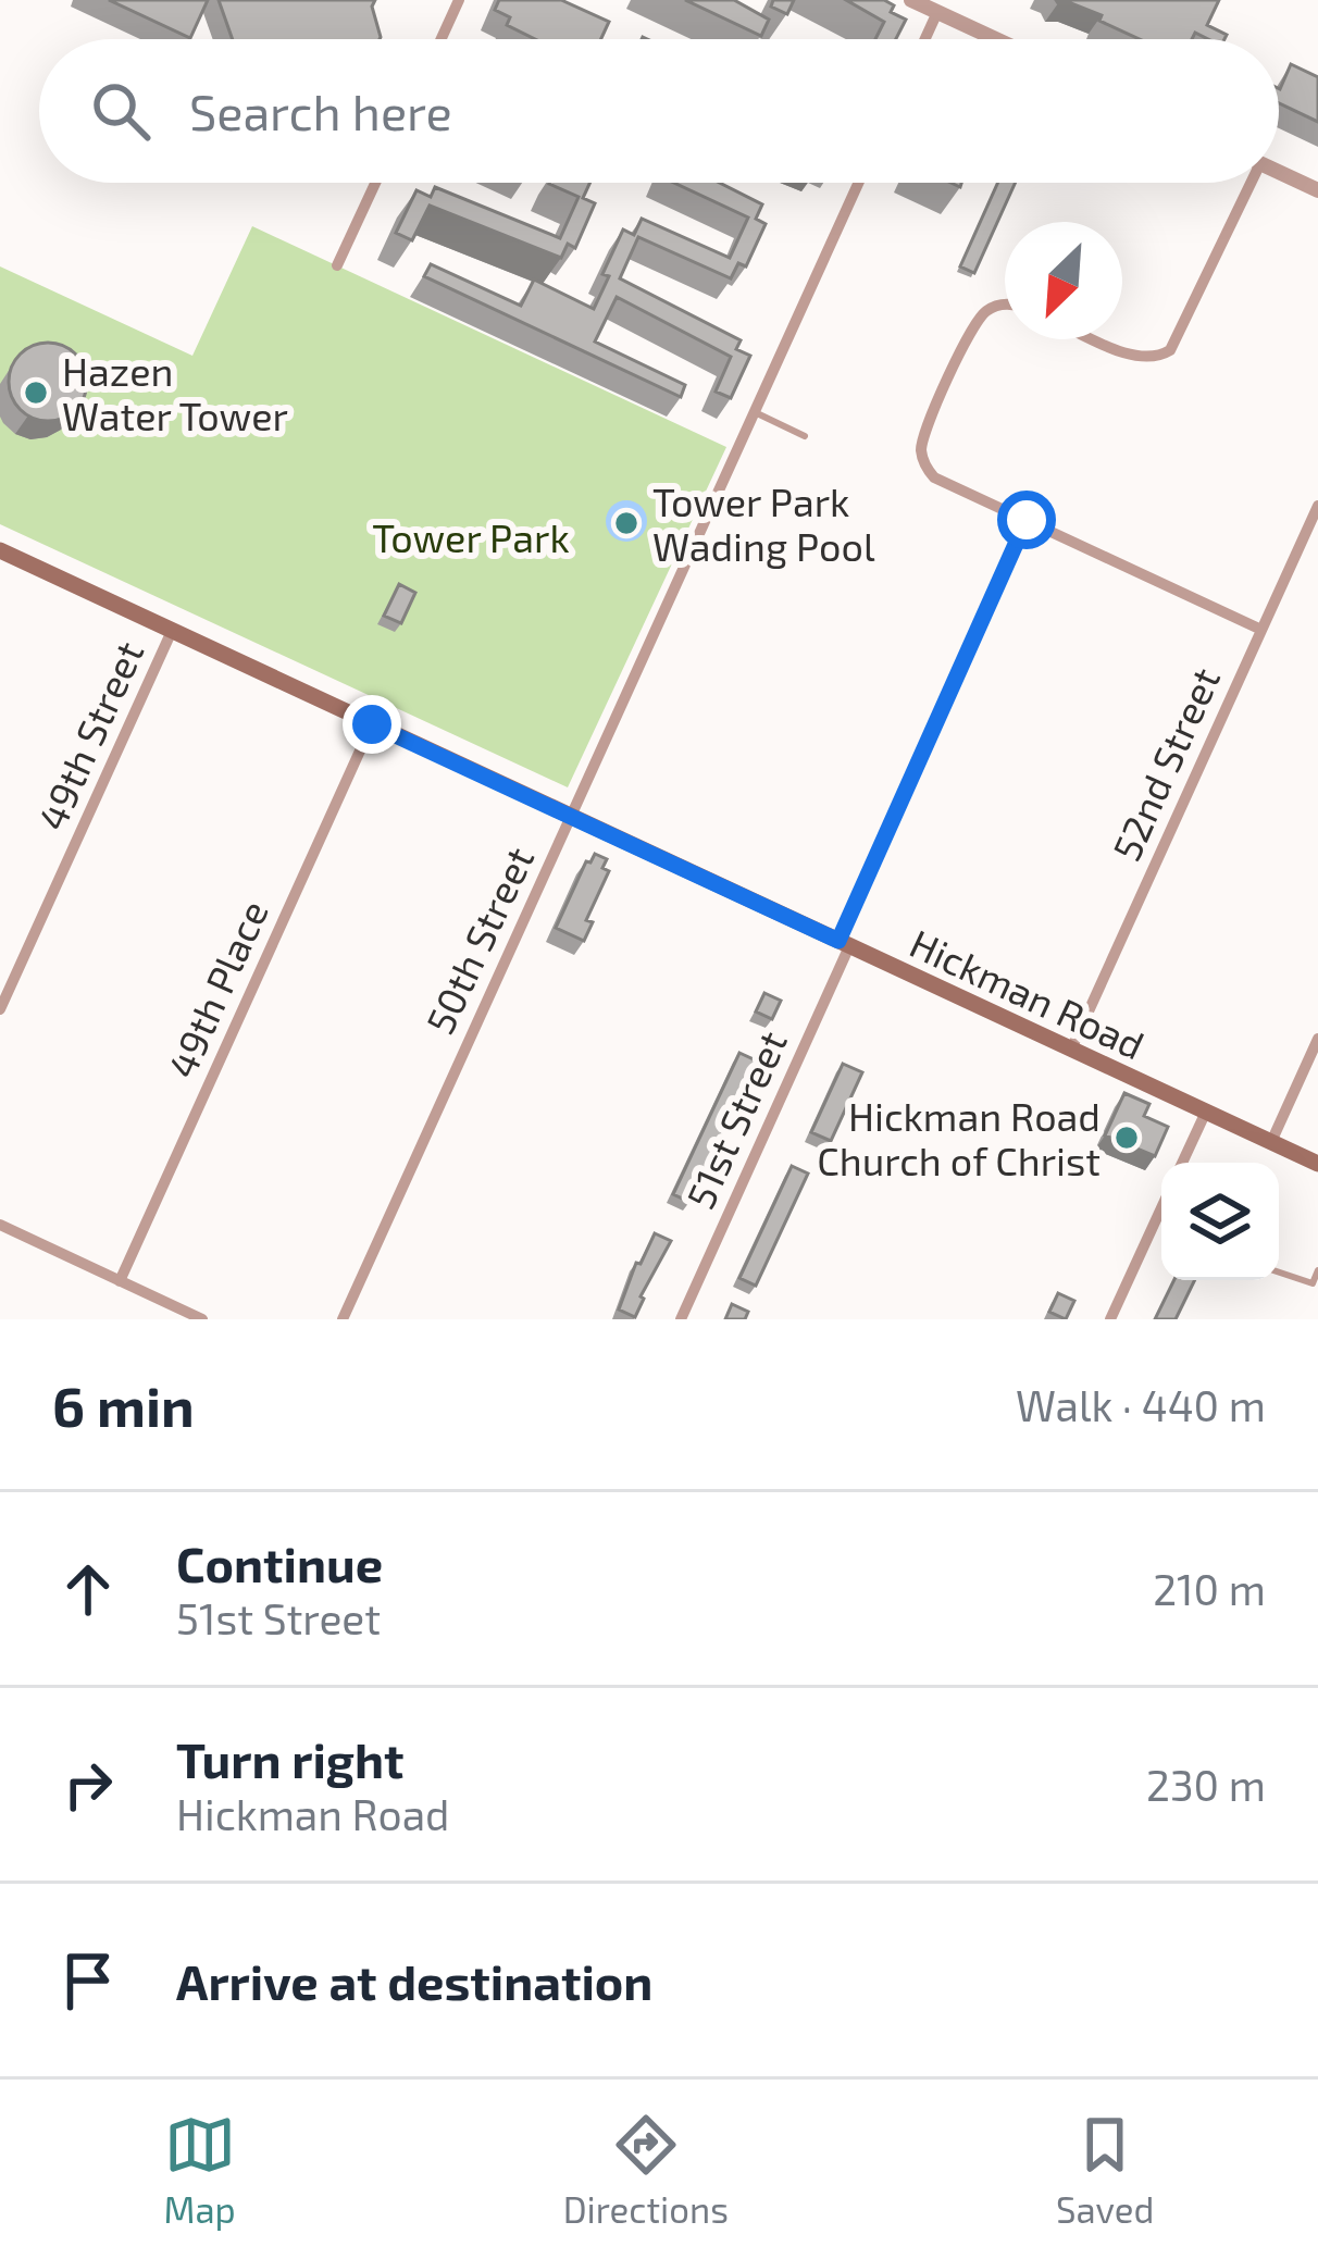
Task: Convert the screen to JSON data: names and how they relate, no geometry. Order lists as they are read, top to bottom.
{
  "streets": {
    "main road": ["Hickman Road"],
    "street": [
      "49th Street",
      "52nd Street",
      "50th Street",
      "49th Place",
      "51st Street"
    ]
  },
  "crossings": [
    ["49th Street", "Hickman Road"],
    ["52nd Street", "Hickman Road"],
    ["50th Street", "Hickman Road"],
    ["49th Place", "Hickman Road"],
    ["Hickman Road", "51st Street"]
  ],
  "parks": ["Tower Park"],
  "places": ["Hazen Water Tower", "Tower Park Wading Pool", "Hickman Road Church of Christ"],
  "north": "bottom left",
  "page": {
    "search": "Search here",
    "heading": ["6 min", "Walk · 440 m"],
    "list": [
      ["Continue", "51st Street", "210 m"],
      ["Turn right", "Hickman Road", "230 m"],
      "Arrive at destination"
    ],
    "nav": ["Map", "Directions", "Saved"]
  }
}
